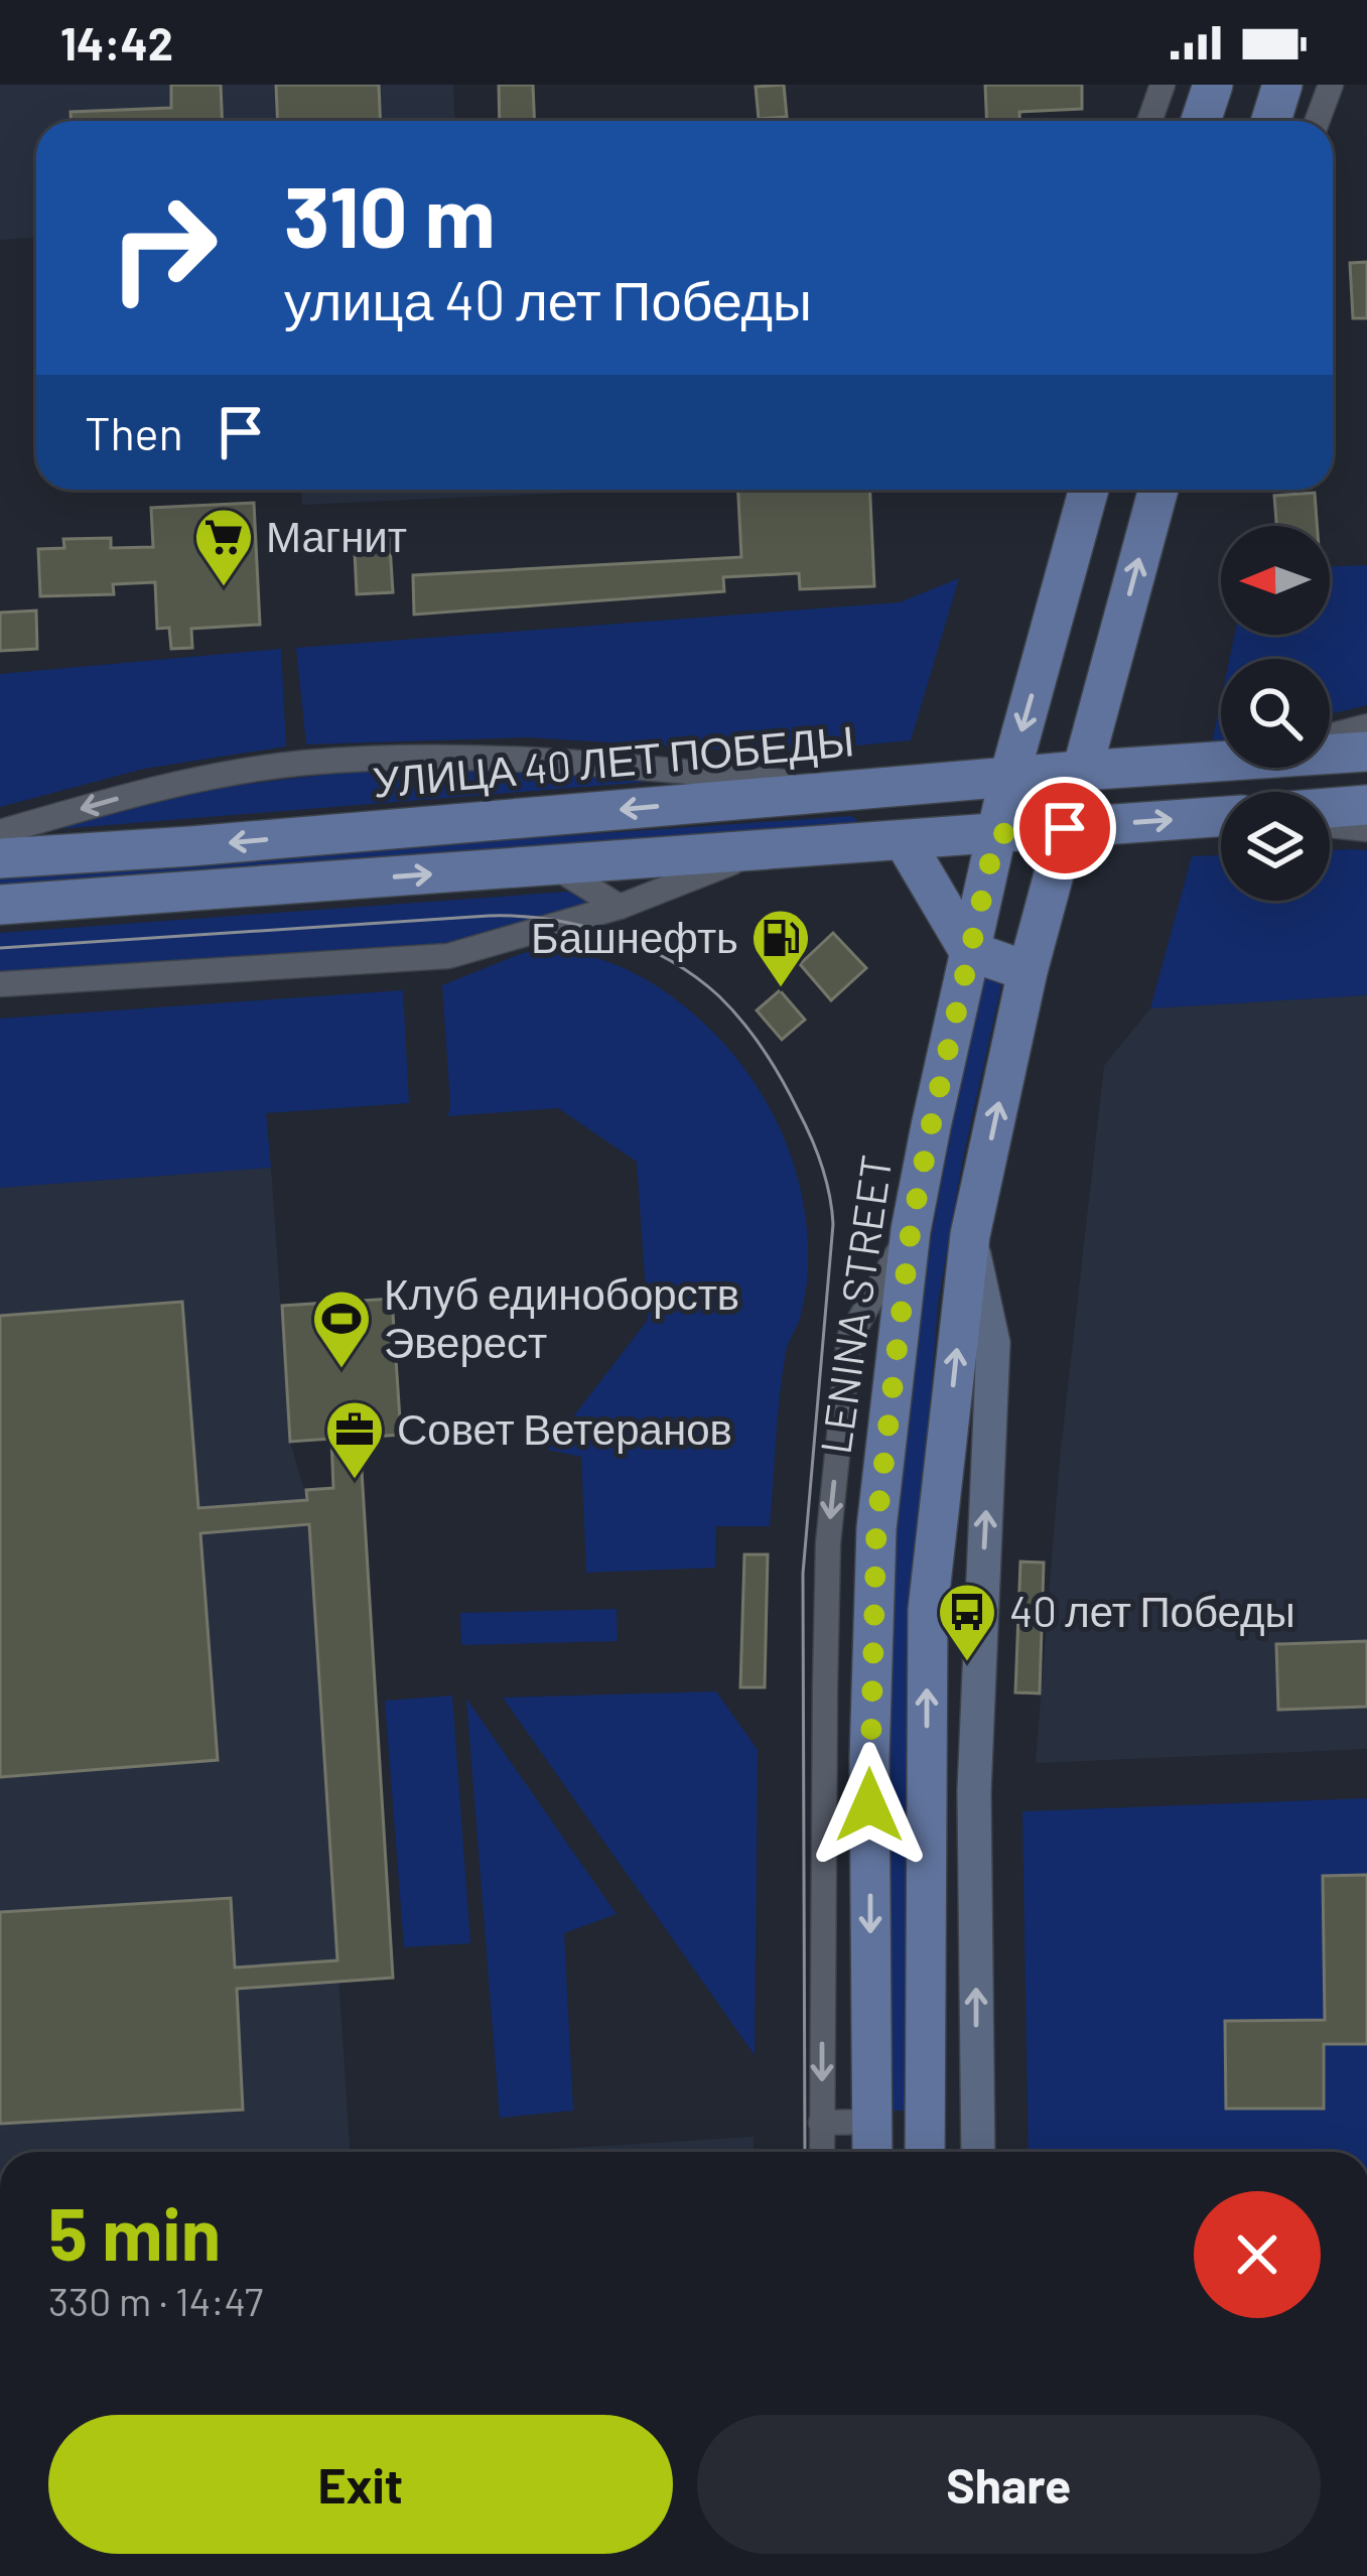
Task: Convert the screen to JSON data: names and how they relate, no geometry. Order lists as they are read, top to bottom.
{
  "streets": {
    "main road": ["УЛИЦА 40 ЛЕТ ПОБЕДЫ", "LENINA STREET"]
  },
  "crossings": [
    ["УЛИЦА 40 ЛЕТ ПОБЕДЫ", "LENINA STREET"]
  ],
  "places": {
    "supermarket": ["Магнит"],
    "fuel station": ["Башнефть"],
    "sports": ["Клуб единоборств Эверест"],
    "office": ["Совет Ветеранов"],
    "bus stop": ["40 лет Победы"]
  },
  "north": "left",
  "page": {
    "status": "14:42",
    "turn": ["310 m", "улица 40 лет Победы"],
    "then": "Then",
    "heading": ["5 min", "330 m · 14:47"],
    "buttons": ["Exit", "Share"]
  }
}
